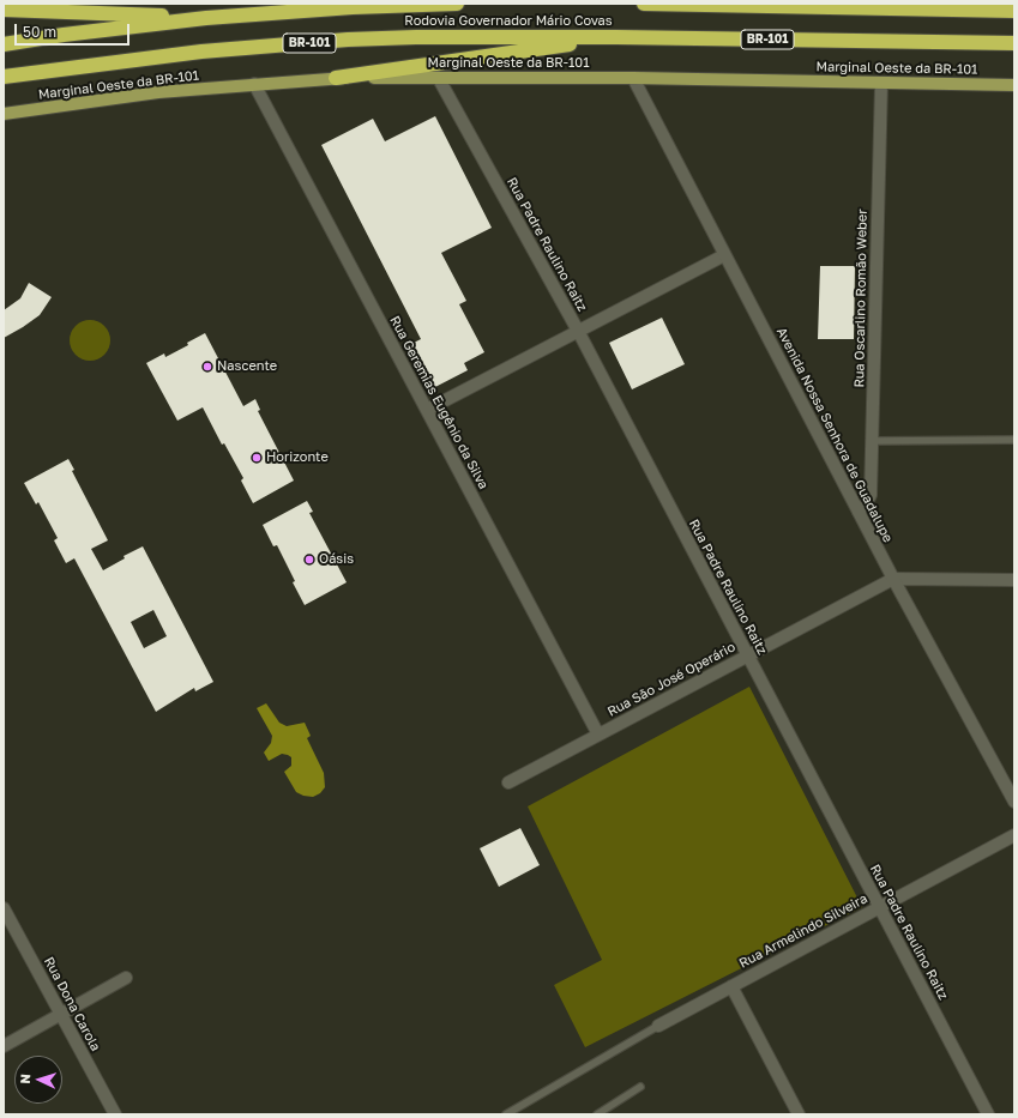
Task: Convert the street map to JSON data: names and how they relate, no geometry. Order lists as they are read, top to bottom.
{
  "streets": {
    "highway": ["Rodovia Governador Mário Covas", "BR-101"],
    "main road": ["Marginal Oeste da BR-101"],
    "street": [
      "Rua Padre Raulino Raitz",
      "Rua Oscarlino Romão Weber",
      "Rua Geremias Eugênio da Silva",
      "Avenida Nossa Senhora de Guadalupe",
      "Rua São José Operário",
      "Rua Armelindo Silveira",
      "Rua Dona Carola"
    ]
  },
  "crossings": [
    ["Marginal Oeste da BR-101", "Rua Padre Raulino Raitz"],
    ["Marginal Oeste da BR-101", "Rua Oscarlino Romão Weber"],
    ["Marginal Oeste da BR-101", "Rua Geremias Eugênio da Silva"],
    ["Marginal Oeste da BR-101", "Avenida Nossa Senhora de Guadalupe"],
    ["Rua Padre Raulino Raitz", "Rua São José Operário"],
    ["Rua Padre Raulino Raitz", "Rua Armelindo Silveira"],
    ["Rua Oscarlino Romão Weber", "Avenida Nossa Senhora de Guadalupe"],
    ["Rua Geremias Eugênio da Silva", "Rua São José Operário"],
    ["Avenida Nossa Senhora de Guadalupe", "Rua São José Operário"]
  ],
  "places": ["Nascente", "Horizonte", "Oásis"],
  "scale_bar": "50 m",
  "north": "left"
}
